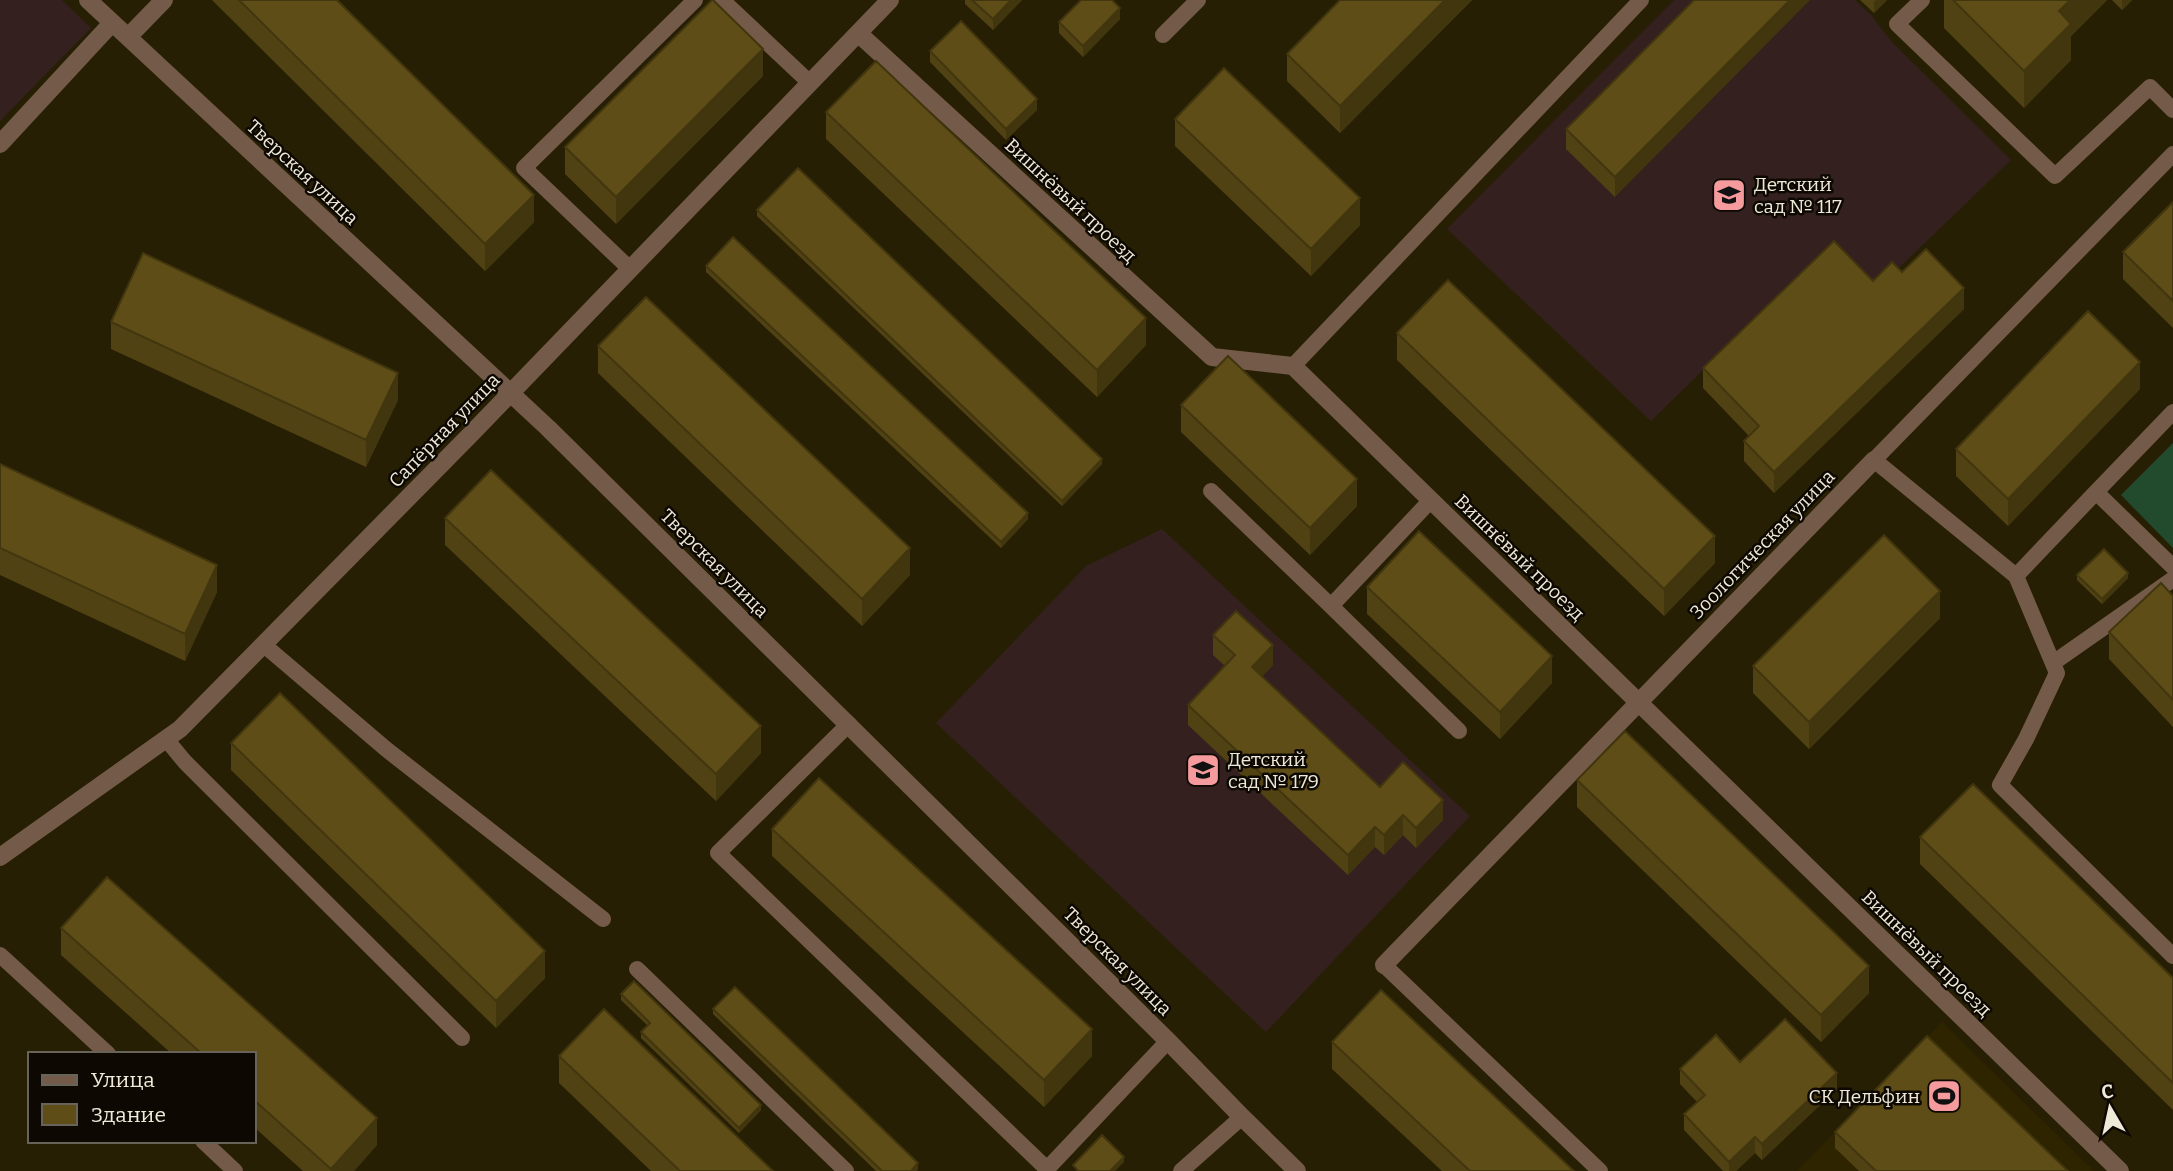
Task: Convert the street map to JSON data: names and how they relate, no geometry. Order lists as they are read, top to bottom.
{
  "streets": {
    "street": [
      "Тверская улица",
      "Вишнёвый проезд",
      "Сапёрная улица",
      "Зоологическая улица"
    ]
  },
  "crossings": [
    ["Тверская улица", "Сапёрная улица"],
    ["Вишнёвый проезд", "Сапёрная улица"],
    ["Вишнёвый проезд", "Зоологическая улица"]
  ],
  "places": {
    "school or university": ["Детский сад № 117", "Детский сад № 179"],
    "sports": ["СК Дельфин"]
  },
  "legend": ["Улица", "Здание"],
  "north": "top"
}
